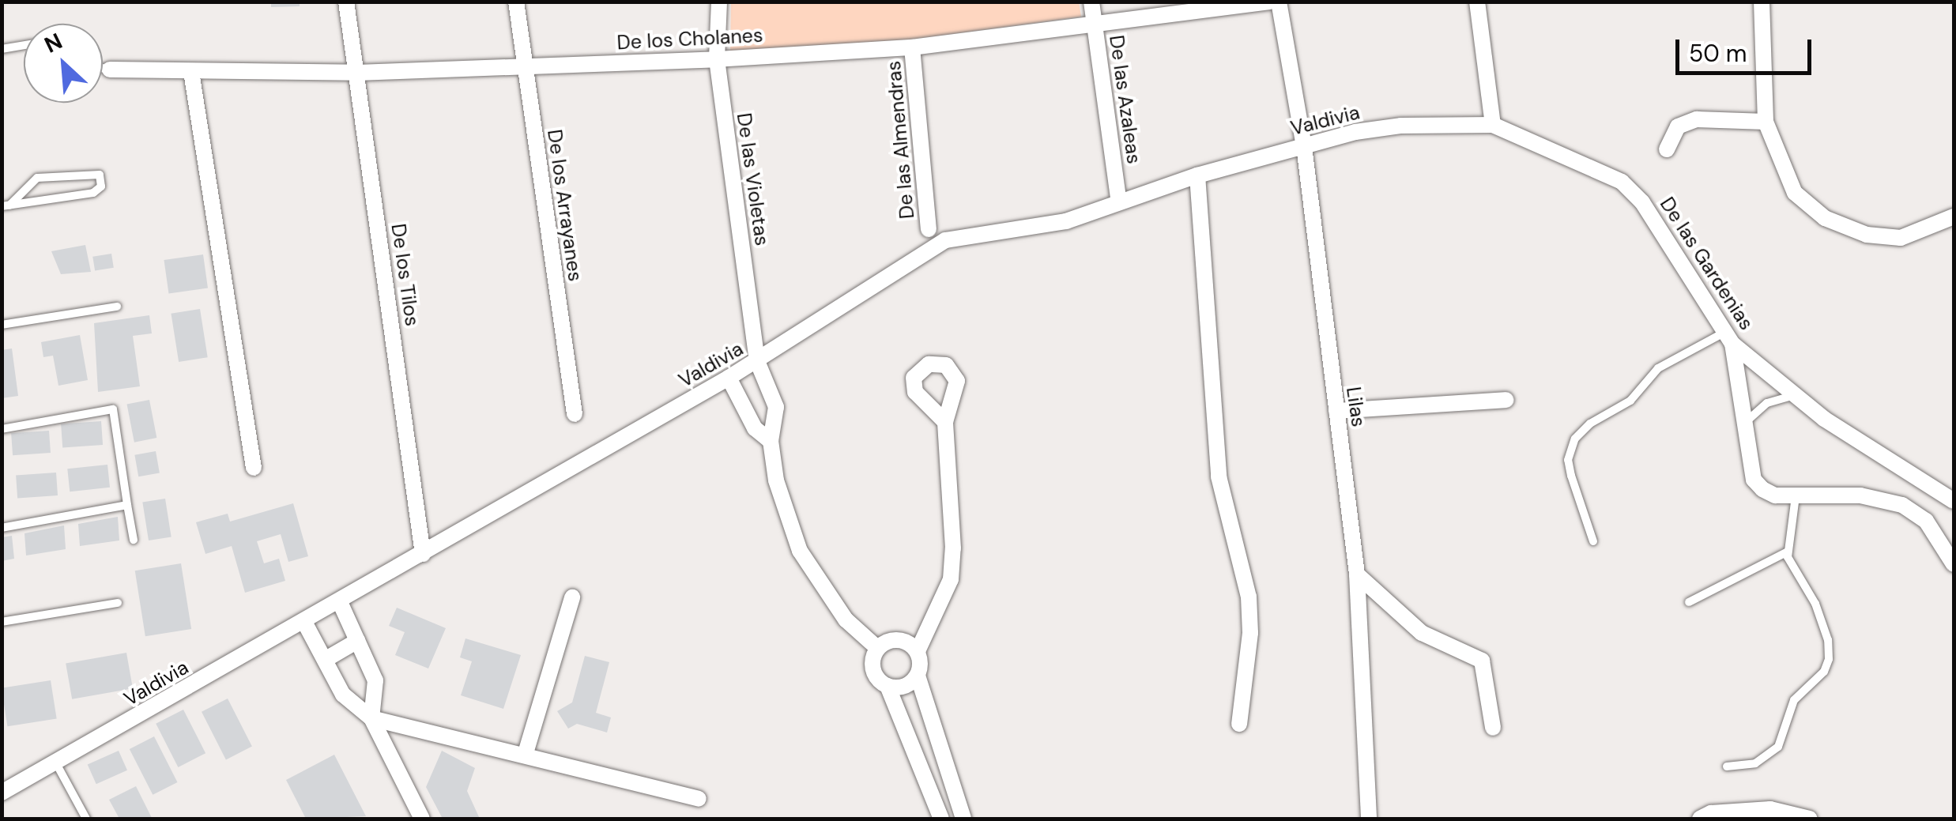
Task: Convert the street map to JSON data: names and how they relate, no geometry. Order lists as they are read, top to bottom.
{
  "streets": {
    "street": [
      "De los Cholanes",
      "De las Azaleas",
      "Valdivia",
      "De las Almendras",
      "De las Violetas",
      "De los Arrayanes",
      "De las Gardenias",
      "De los Tilos",
      "Lilas"
    ]
  },
  "crossings": [
    ["De los Cholanes", "De las Azaleas"],
    ["De los Cholanes", "De las Almendras"],
    ["De los Cholanes", "De las Violetas"],
    ["De los Cholanes", "De los Arrayanes"],
    ["De los Cholanes", "De los Tilos"],
    ["De las Azaleas", "Valdivia"],
    ["Valdivia", "De las Violetas"],
    ["Valdivia", "De las Gardenias"],
    ["Valdivia", "De los Tilos"],
    ["Valdivia", "Lilas"]
  ],
  "scale_bar": "50 m",
  "north": "top left"
}
